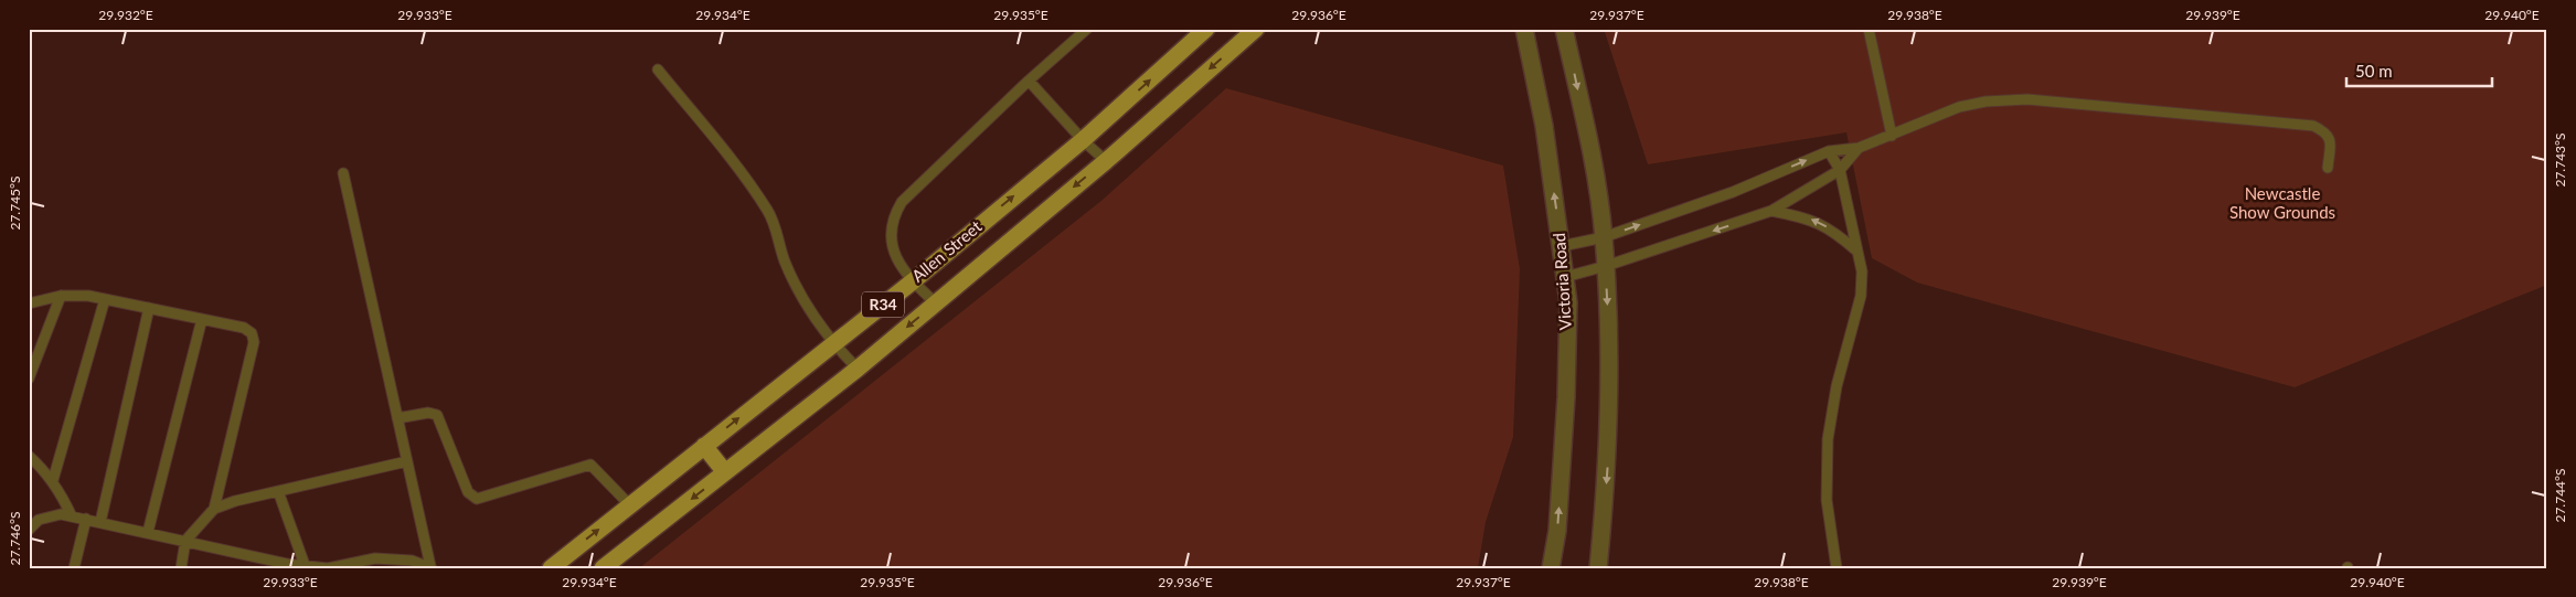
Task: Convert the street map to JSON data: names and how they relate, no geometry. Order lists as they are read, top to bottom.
{
  "streets": {
    "main road": ["Allen Street", "R34"],
    "street": ["Victoria Road"]
  },
  "parks": ["Newcastle Show Grounds"],
  "scale_bar": "50 m",
  "coordinates": [
    "29.932°E",
    "29.933°E",
    "29.934°E",
    "29.935°E",
    "29.936°E",
    "29.937°E",
    "29.938°E",
    "29.939°E",
    "29.940°E",
    "27.743°S",
    "27.745°S",
    "27.744°S",
    "27.746°S"
  ]
}
